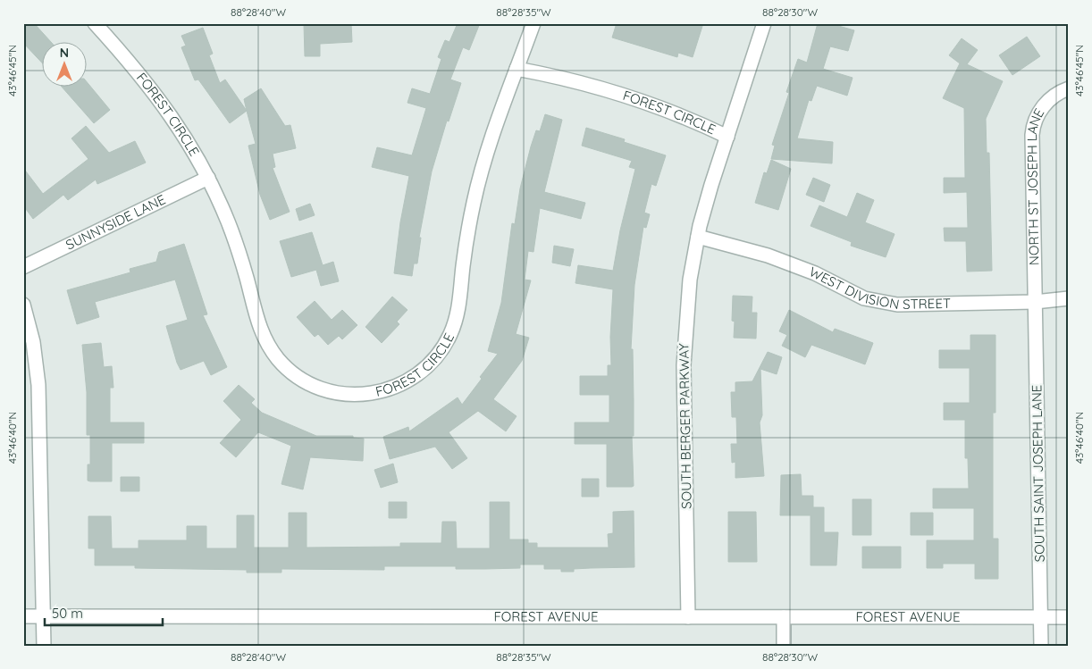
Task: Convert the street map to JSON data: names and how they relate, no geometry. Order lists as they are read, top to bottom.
{
  "streets": {
    "street": [
      "FOREST CIRCLE",
      "NORTH ST JOSEPH LANE",
      "SUNNYSIDE LANE",
      "WEST DIVISION STREET",
      "SOUTH BERGER PARKWAY",
      "SOUTH SAINT JOSEPH LANE",
      "FOREST AVENUE"
    ]
  },
  "crossings": [
    ["FOREST CIRCLE", "SUNNYSIDE LANE"],
    ["FOREST CIRCLE", "SOUTH BERGER PARKWAY"],
    ["NORTH ST JOSEPH LANE", "WEST DIVISION STREET"],
    ["NORTH ST JOSEPH LANE", "SOUTH SAINT JOSEPH LANE"],
    ["WEST DIVISION STREET", "SOUTH BERGER PARKWAY"],
    ["WEST DIVISION STREET", "SOUTH SAINT JOSEPH LANE"],
    ["SOUTH BERGER PARKWAY", "FOREST AVENUE"],
    ["SOUTH SAINT JOSEPH LANE", "FOREST AVENUE"]
  ],
  "scale_bar": "50 m",
  "north": "top",
  "coordinates": [
    "88°28'40\"W",
    "88°28'35\"W",
    "88°28'30\"W",
    "43°46'45\"N",
    "43°46'40\"N"
  ]
}
